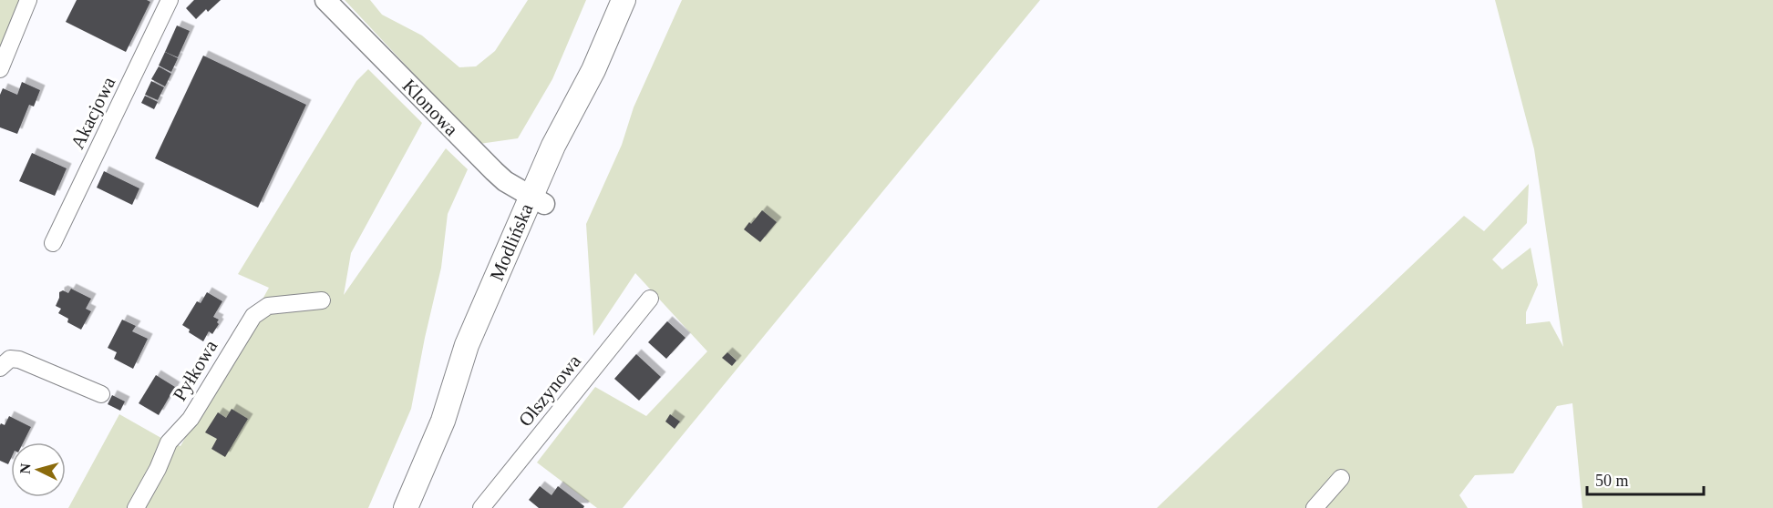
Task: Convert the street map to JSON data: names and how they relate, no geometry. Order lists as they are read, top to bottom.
{
  "streets": {
    "main road": ["Modlińska"],
    "street": [
      "Klonowa",
      "Akacjowa",
      "Pyłkowa",
      "Olszynowa"
    ]
  },
  "crossings": [
    ["Klonowa", "Modlińska"]
  ],
  "scale_bar": "50 m",
  "north": "left"
}
